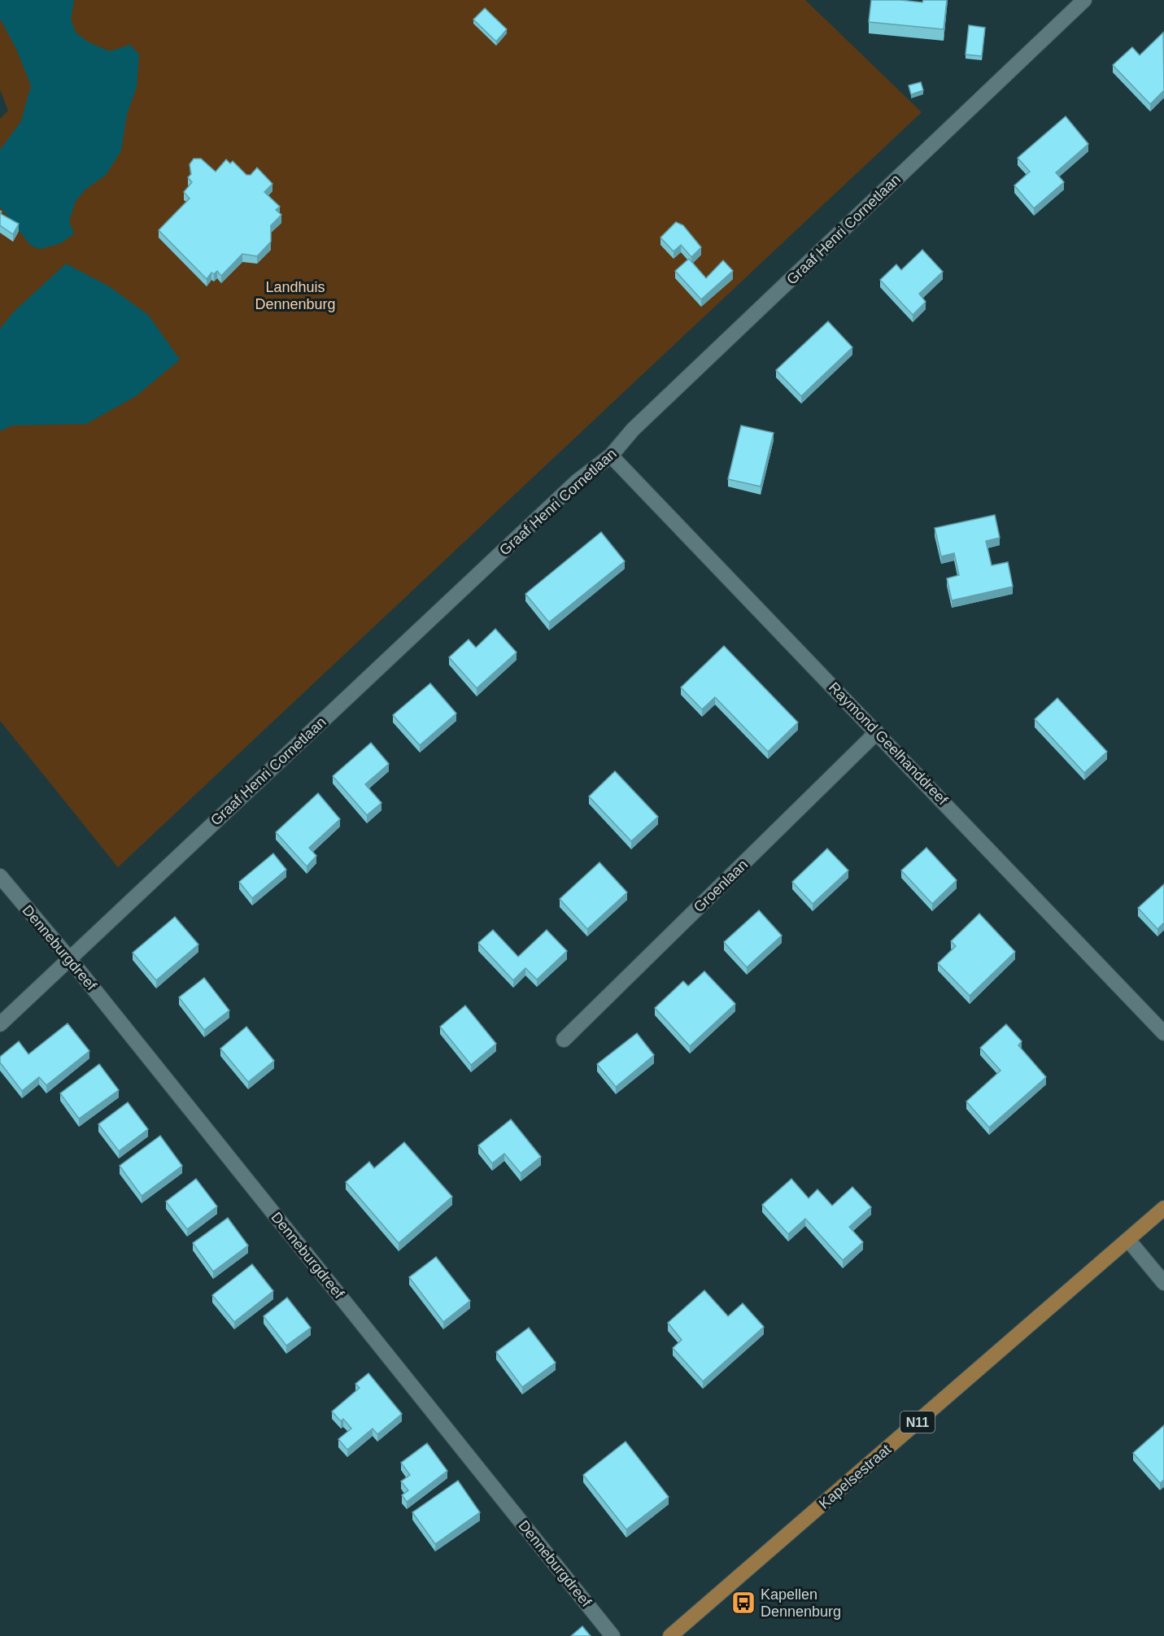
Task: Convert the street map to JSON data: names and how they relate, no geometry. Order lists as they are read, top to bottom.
{
  "streets": {
    "main road": ["N11", "Kapelsestraat"],
    "street": [
      "Graaf Henri Cornetlaan",
      "Raymond Geelhanddreef",
      "Groenlaan",
      "Denneburgdreef"
    ]
  },
  "crossings": [
    ["Graaf Henri Cornetlaan", "Raymond Geelhanddreef"],
    ["Graaf Henri Cornetlaan", "Denneburgdreef"],
    ["Raymond Geelhanddreef", "Groenlaan"]
  ],
  "parks": ["Landhuis Dennenburg"],
  "places": {
    "bus stop": ["Kapellen Dennenburg"]
  }
}
